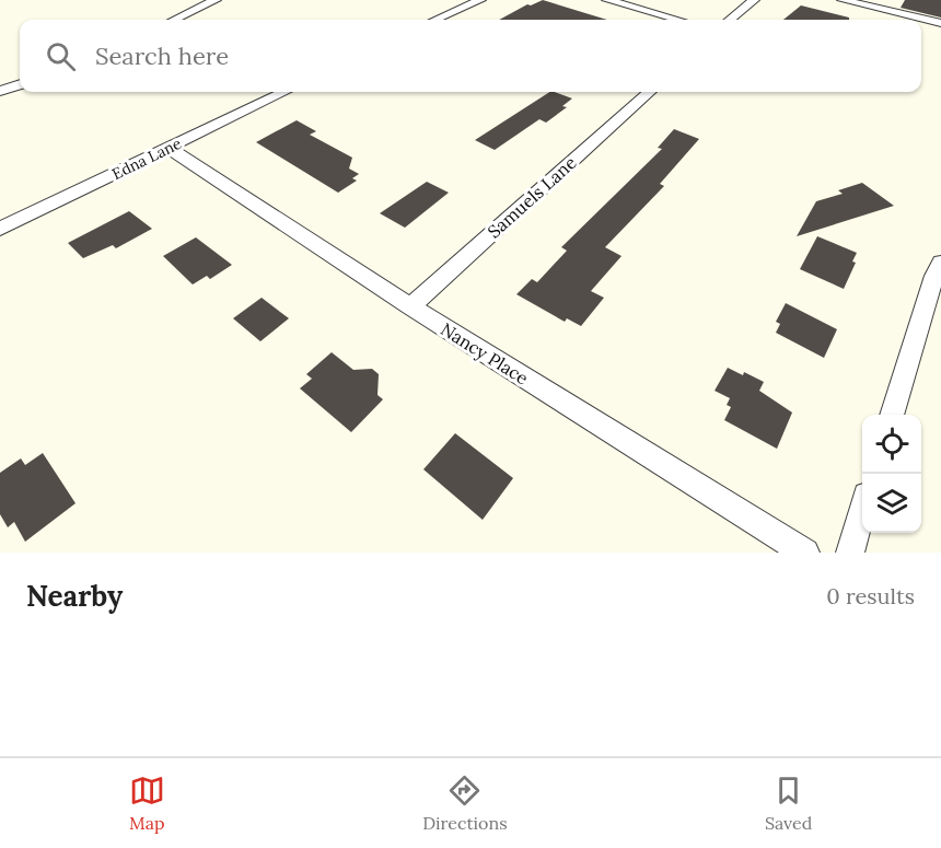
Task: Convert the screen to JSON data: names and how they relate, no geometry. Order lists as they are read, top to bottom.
{
  "streets": {
    "street": ["Edna Lane", "Samuels Lane", "Nancy Place"]
  },
  "crossings": [
    ["Edna Lane", "Nancy Place"],
    ["Samuels Lane", "Nancy Place"]
  ],
  "page": {
    "search": "Search here",
    "heading": ["Nearby", "0 results"],
    "nav": ["Map", "Directions", "Saved"]
  }
}
